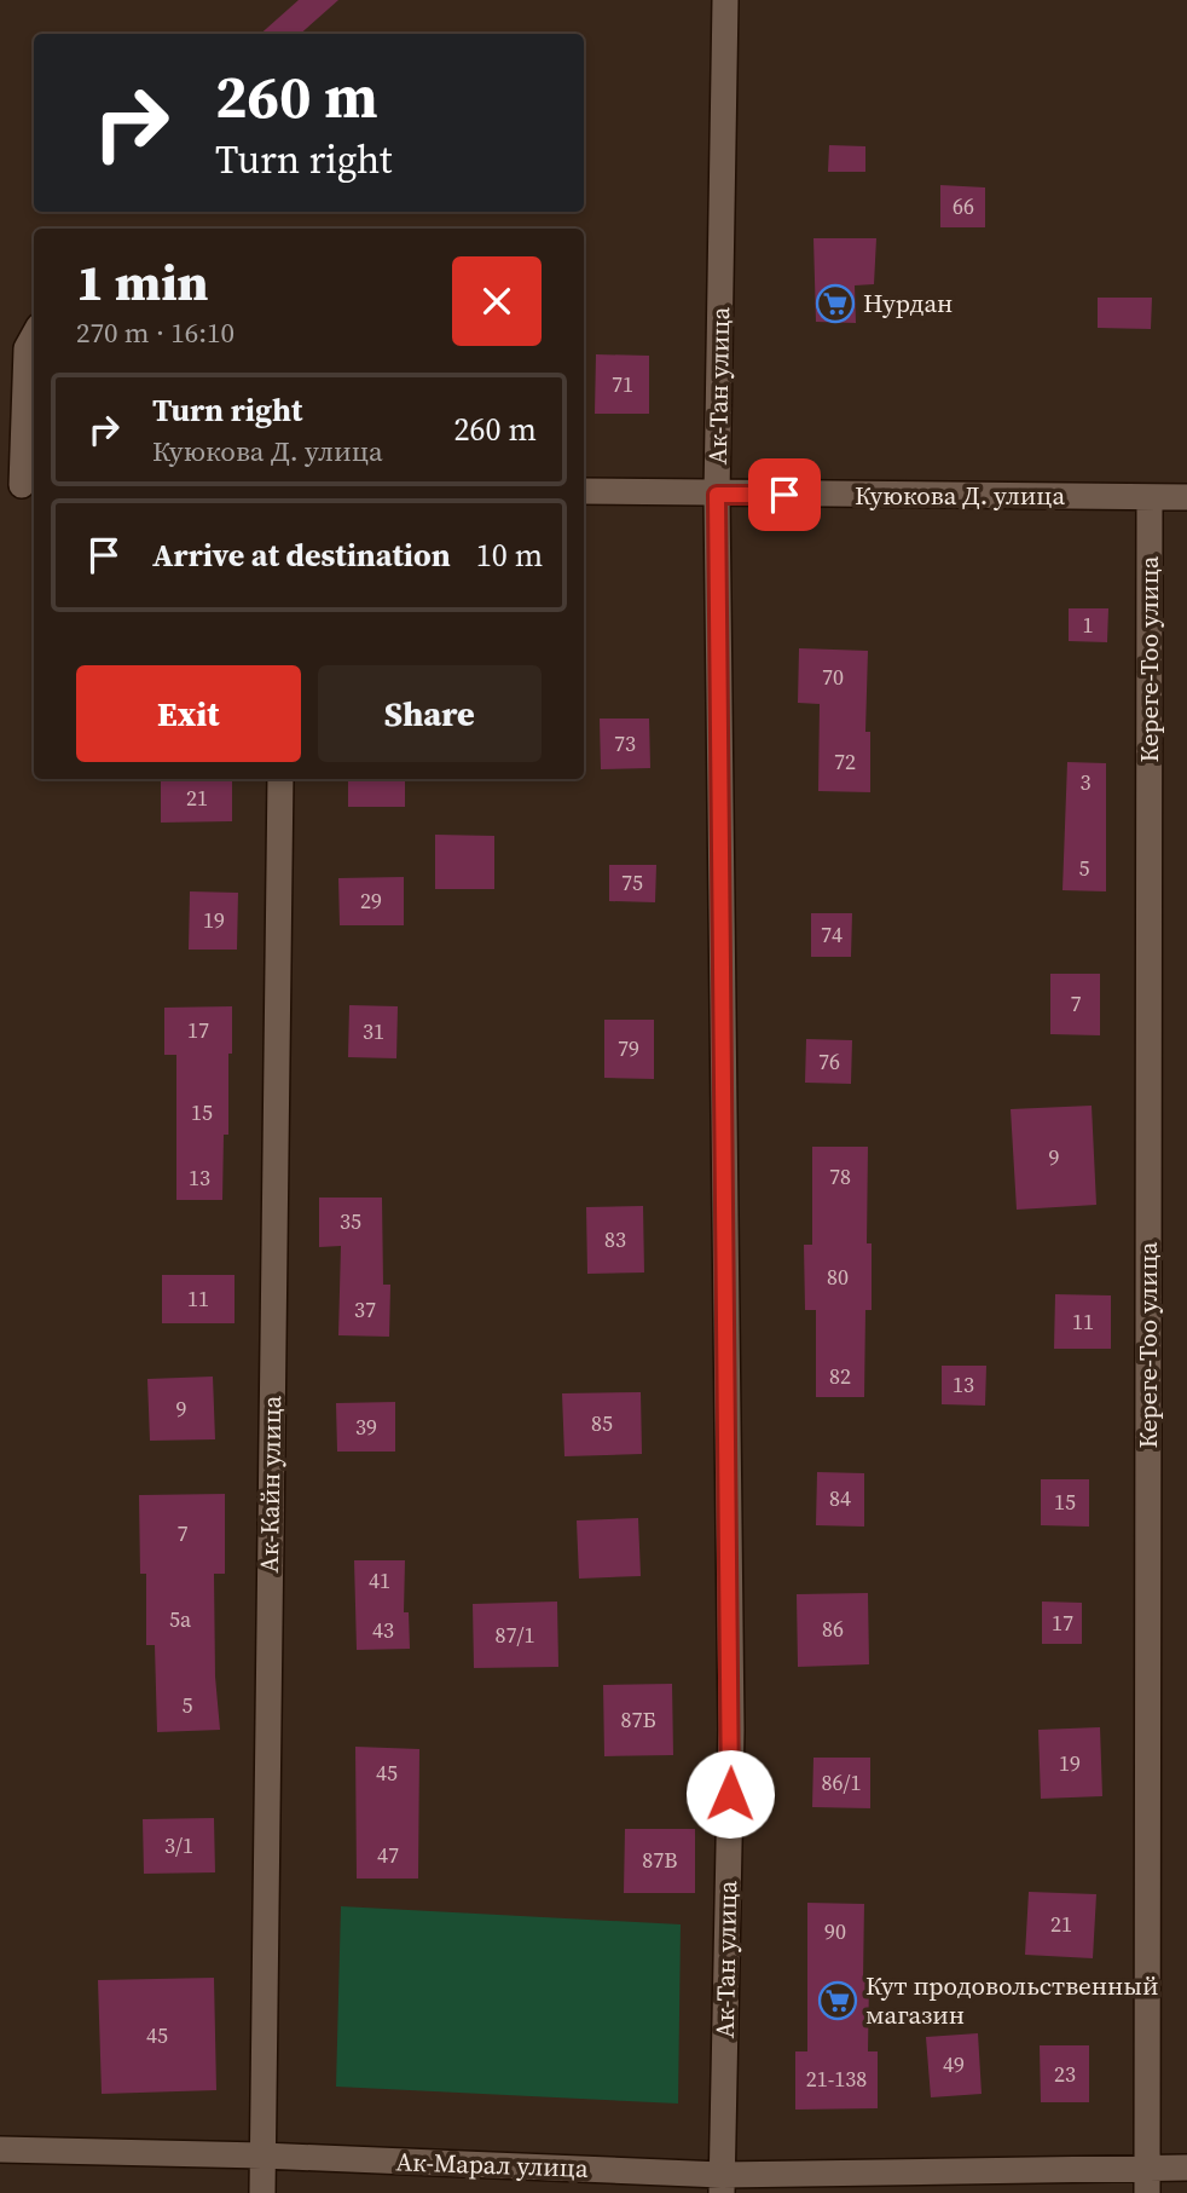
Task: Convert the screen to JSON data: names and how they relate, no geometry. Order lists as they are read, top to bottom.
{
  "streets": {
    "street": [
      "Ак-Тан улица",
      "Куюкова Д. улица",
      "Кереге-Тоо улица",
      "Ак-Кайн улица",
      "Ак-Марал улица"
    ]
  },
  "crossings": [
    ["Ак-Тан улица", "Куюкова Д. улица"],
    ["Ак-Тан улица", "Ак-Марал улица"],
    ["Куюкова Д. улица", "Кереге-Тоо улица"],
    ["Кереге-Тоо улица", "Ак-Марал улица"],
    ["Ак-Кайн улица", "Ак-Марал улица"]
  ],
  "places": {
    "supermarket": ["Нурдан", "Кут продовольственный магазин"]
  },
  "house_numbers": [
    "66",
    "71",
    "1",
    "70",
    "73",
    "72",
    "3",
    "21",
    "5",
    "75",
    "29",
    "19",
    "74",
    "7",
    "17",
    "31",
    "79",
    "76",
    "15",
    "9",
    "78",
    "13",
    "35",
    "83",
    "80",
    "11",
    "37",
    "11",
    "82",
    "13",
    "9",
    "85",
    "39",
    "84",
    "15",
    "7",
    "41",
    "5а",
    "17",
    "86",
    "43",
    "87/1",
    "5",
    "87Б",
    "19",
    "45",
    "86/1",
    "3/1",
    "47",
    "87В",
    "21",
    "90",
    "45",
    "49",
    "23",
    "21-138"
  ],
  "page": {
    "turn": ["260 m", "Turn right"],
    "heading": ["1 min", "270 m · 16:10"],
    "list": [
      {
        "name": "Turn right",
        "note": "Куюкова Д. улица",
        "value": "260 m"
      },
      {
        "name": "Arrive at destination",
        "value": "10 m"
      }
    ],
    "buttons": ["Exit", "Share"]
  }
}
